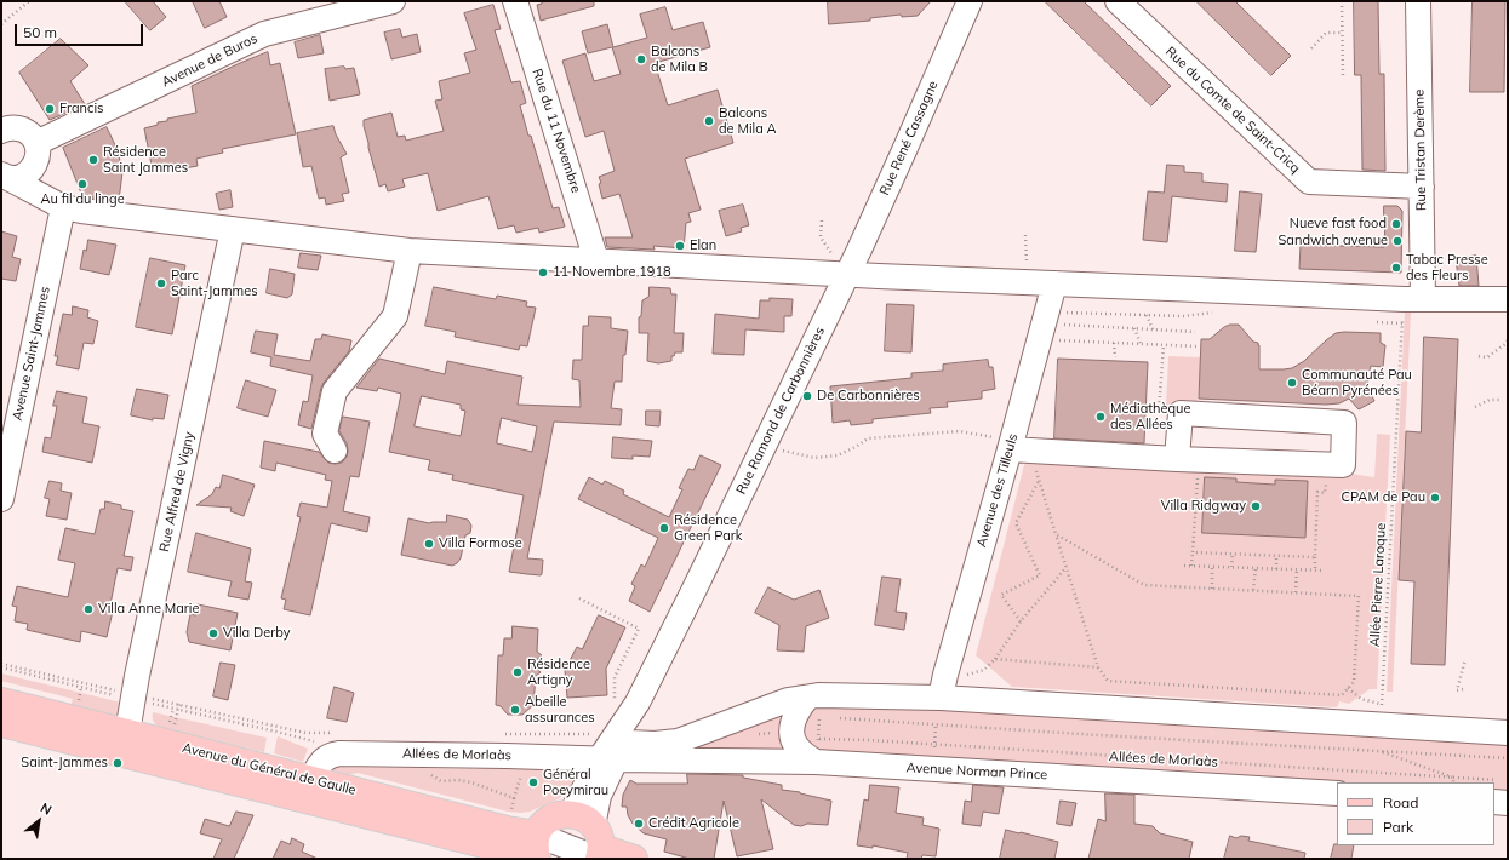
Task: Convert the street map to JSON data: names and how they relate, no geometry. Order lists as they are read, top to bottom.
{
  "streets": {
    "main road": ["Avenue du Général de Gaulle"],
    "street": [
      "Avenue de Buros",
      "Rue du Comte de Saint-Cricq",
      "Rue du 11 Novembre",
      "Rue René Cassagne",
      "Rue Tristan Derème",
      "Avenue Saint-Jammes",
      "Rue Ramond de Carbonnières",
      "Avenue des Tilleuls",
      "Rue Alfred de Vigny",
      "Allées de Morlaàs",
      "Avenue Norman Prince"
    ],
    "path": ["Allée Pierre Laroque"]
  },
  "crossings": [
    ["Rue du Comte de Saint-Cricq", "Rue Tristan Derème"],
    ["Rue René Cassagne", "Rue Ramond de Carbonnières"],
    ["Rue Tristan Derème", "Allée Pierre Laroque"],
    ["Rue Ramond de Carbonnières", "Allées de Morlaàs"],
    ["Rue Ramond de Carbonnières", "Avenue Norman Prince"],
    ["Avenue des Tilleuls", "Allées de Morlaàs"],
    ["Rue Alfred de Vigny", "Avenue du Général de Gaulle"],
    ["Allée Pierre Laroque", "Allées de Morlaàs"],
    ["Allées de Morlaàs", "Avenue du Général de Gaulle"],
    ["Allées de Morlaàs", "Avenue Norman Prince"]
  ],
  "places": [
    "Balcons de Mila B",
    "Francis",
    "Balcons de Mila A",
    "Résidence Saint Jammes",
    "Au fil du linge",
    "Nueve fast food",
    "Sandwich avenue",
    "Elan",
    "Tabac Presse des Fleurs",
    "11 Novembre 1918",
    "Parc Saint-Jammes",
    "Communauté Pau Béarn Pyrénées",
    "De Carbonnières",
    "Médiathèque des Allées",
    "CPAM de Pau",
    "Villa Ridgway",
    "Résidence Green Park",
    "Villa Formose",
    "Villa Anne Marie",
    "Villa Derby",
    "Résidence Artigny",
    "Abeille assurances",
    "Saint-Jammes",
    "Général Poeymirau",
    "Crédit Agricole"
  ],
  "legend": ["Road", "Park"],
  "scale_bar": "50 m",
  "north": "top right"
}
